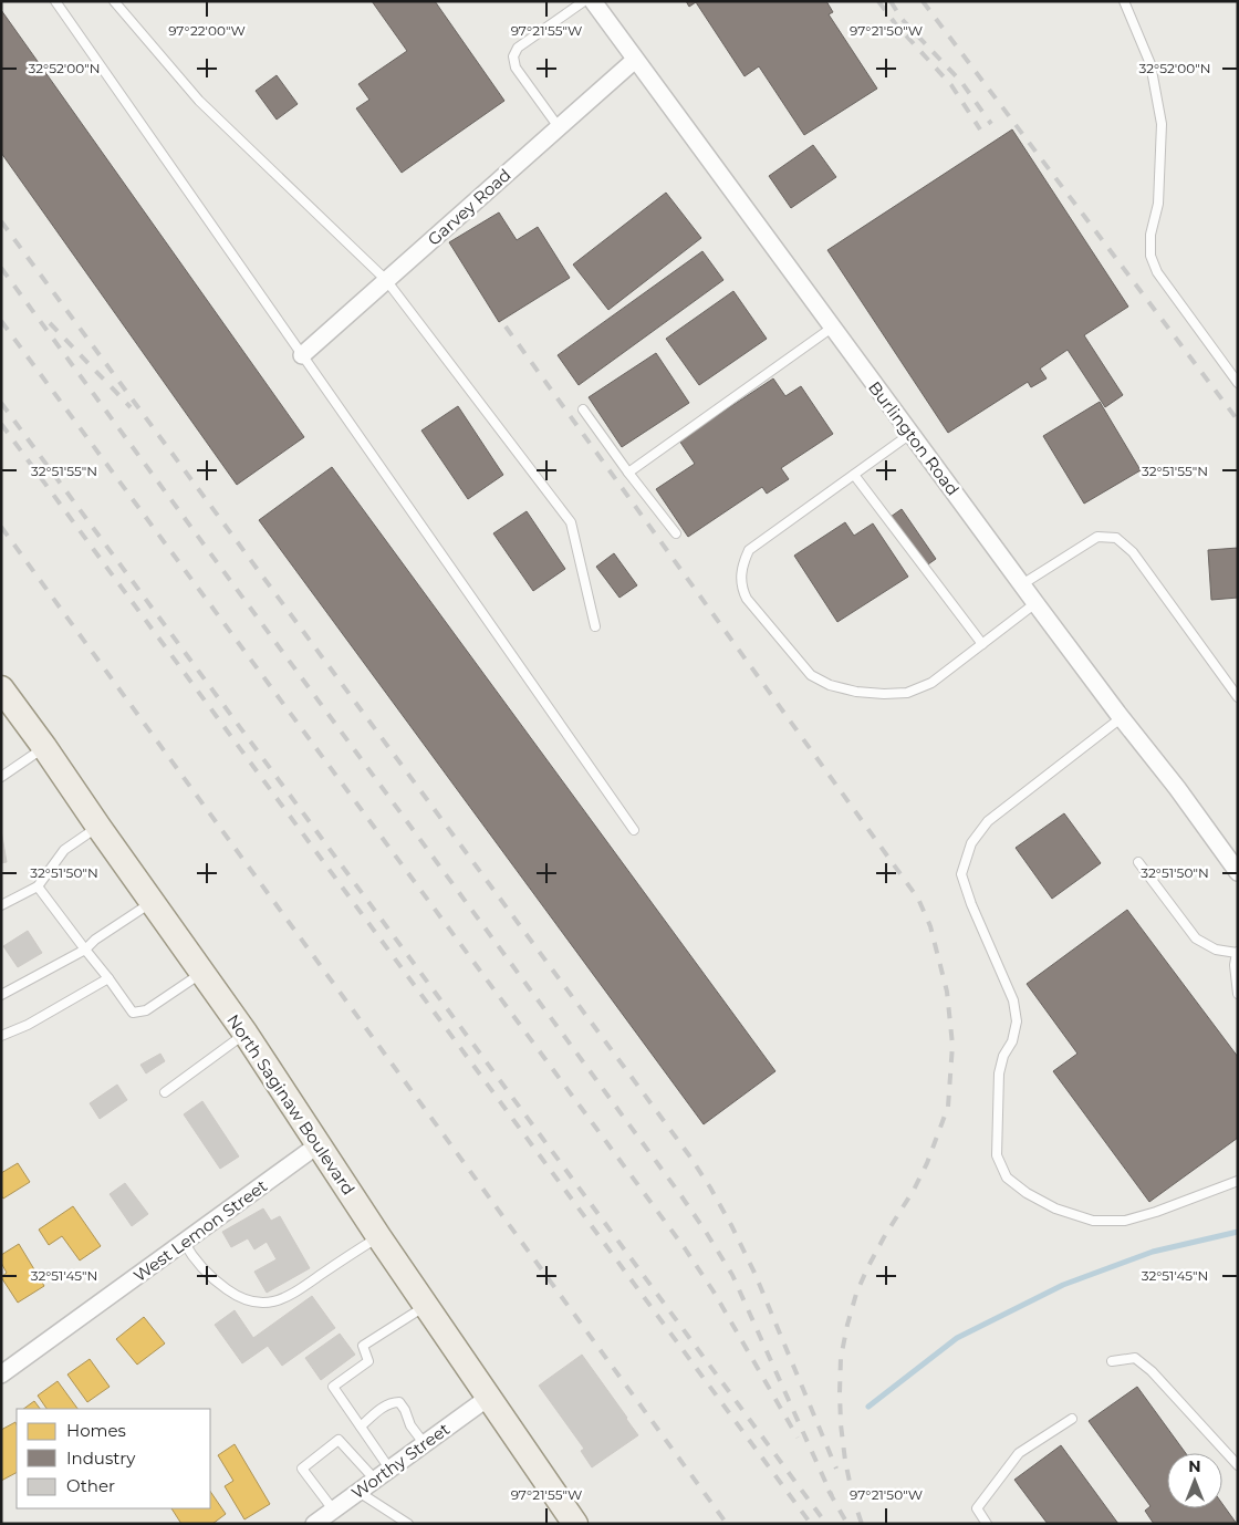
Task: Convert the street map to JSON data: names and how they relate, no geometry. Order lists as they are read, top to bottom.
{
  "streets": {
    "main road": ["North Saginaw Boulevard"],
    "street": [
      "Garvey Road",
      "Burlington Road",
      "West Lemon Street",
      "Worthy Street"
    ]
  },
  "crossings": [
    ["Garvey Road", "Burlington Road"],
    ["North Saginaw Boulevard", "West Lemon Street"],
    ["North Saginaw Boulevard", "Worthy Street"]
  ],
  "legend": ["Homes", "Industry", "Other"],
  "north": "top",
  "coordinates": [
    "97°22'00\"W",
    "97°21'55\"W",
    "97°21'50\"W",
    "32°52'00\"N",
    "32°51'55\"N",
    "32°51'50\"N",
    "32°51'45\"N"
  ]
}
